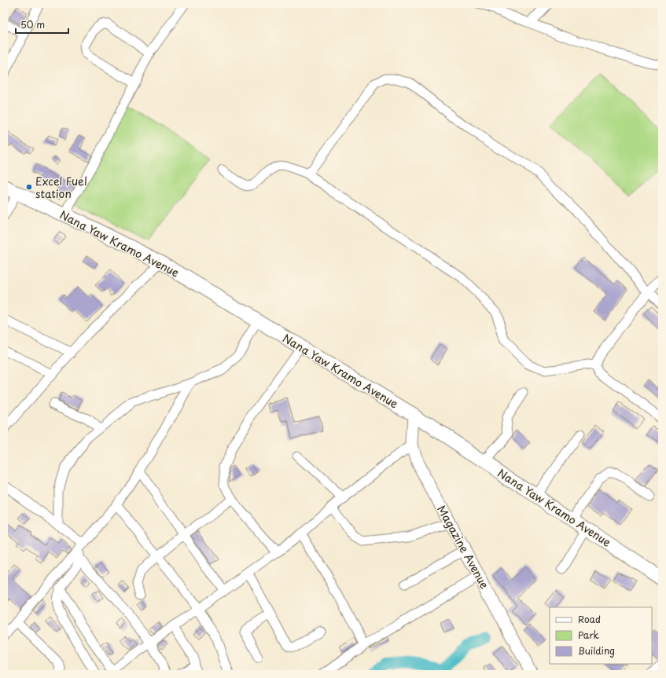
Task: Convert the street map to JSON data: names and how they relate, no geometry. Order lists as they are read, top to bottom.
{
  "streets": {
    "main road": ["Nana Yaw Kramo Avenue"],
    "street": ["Magazine Avenue"]
  },
  "crossings": [
    ["Nana Yaw Kramo Avenue", "Magazine Avenue"]
  ],
  "places": ["Excel Fuel station"],
  "legend": ["Road", "Park", "Building"],
  "scale_bar": "50 m"
}
